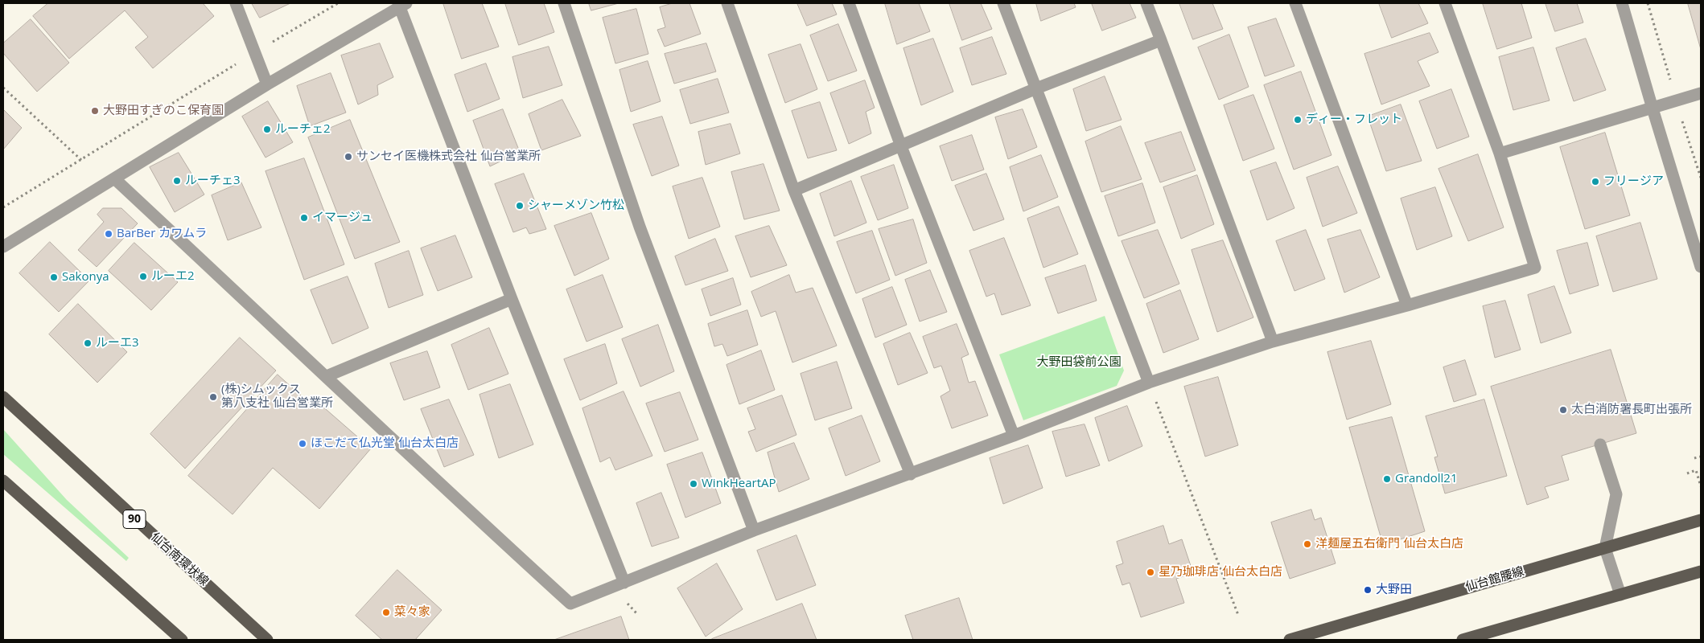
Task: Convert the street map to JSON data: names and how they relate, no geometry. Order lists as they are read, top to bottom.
{
  "streets": {
    "main road": ["90", "仙台南環状線", "仙台館腰線"]
  },
  "parks": ["大野田袋前公園"],
  "places": [
    "大野田すぎのこ保育園",
    "ディー・フレット",
    "ルーチェ2",
    "サンセイ医機株式会社 仙台営業所",
    "ルーチェ3",
    "フリージア",
    "シャーメゾン竹松",
    "イマージュ",
    "BarBer カワムラ",
    "ルーエ2",
    "Sakonya",
    "ルーエ3",
    "(株)シムックス 第八支社 仙台営業所",
    "太白消防署長町出張所",
    "ほこだて仏光堂 仙台太白店",
    "Grandoll21",
    "WinkHeartAP",
    "洋麺屋五右衛門 仙台太白店",
    "星乃珈琲店 仙台太白店",
    "大野田",
    "菜々家"
  ]
}
